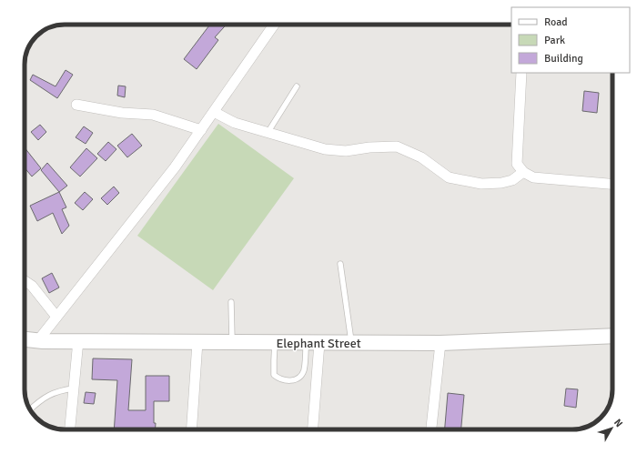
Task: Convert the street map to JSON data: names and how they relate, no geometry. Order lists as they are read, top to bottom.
{
  "streets": {
    "main road": ["Elephant Street"]
  },
  "legend": ["Road", "Park", "Building"],
  "north": "top right"
}
